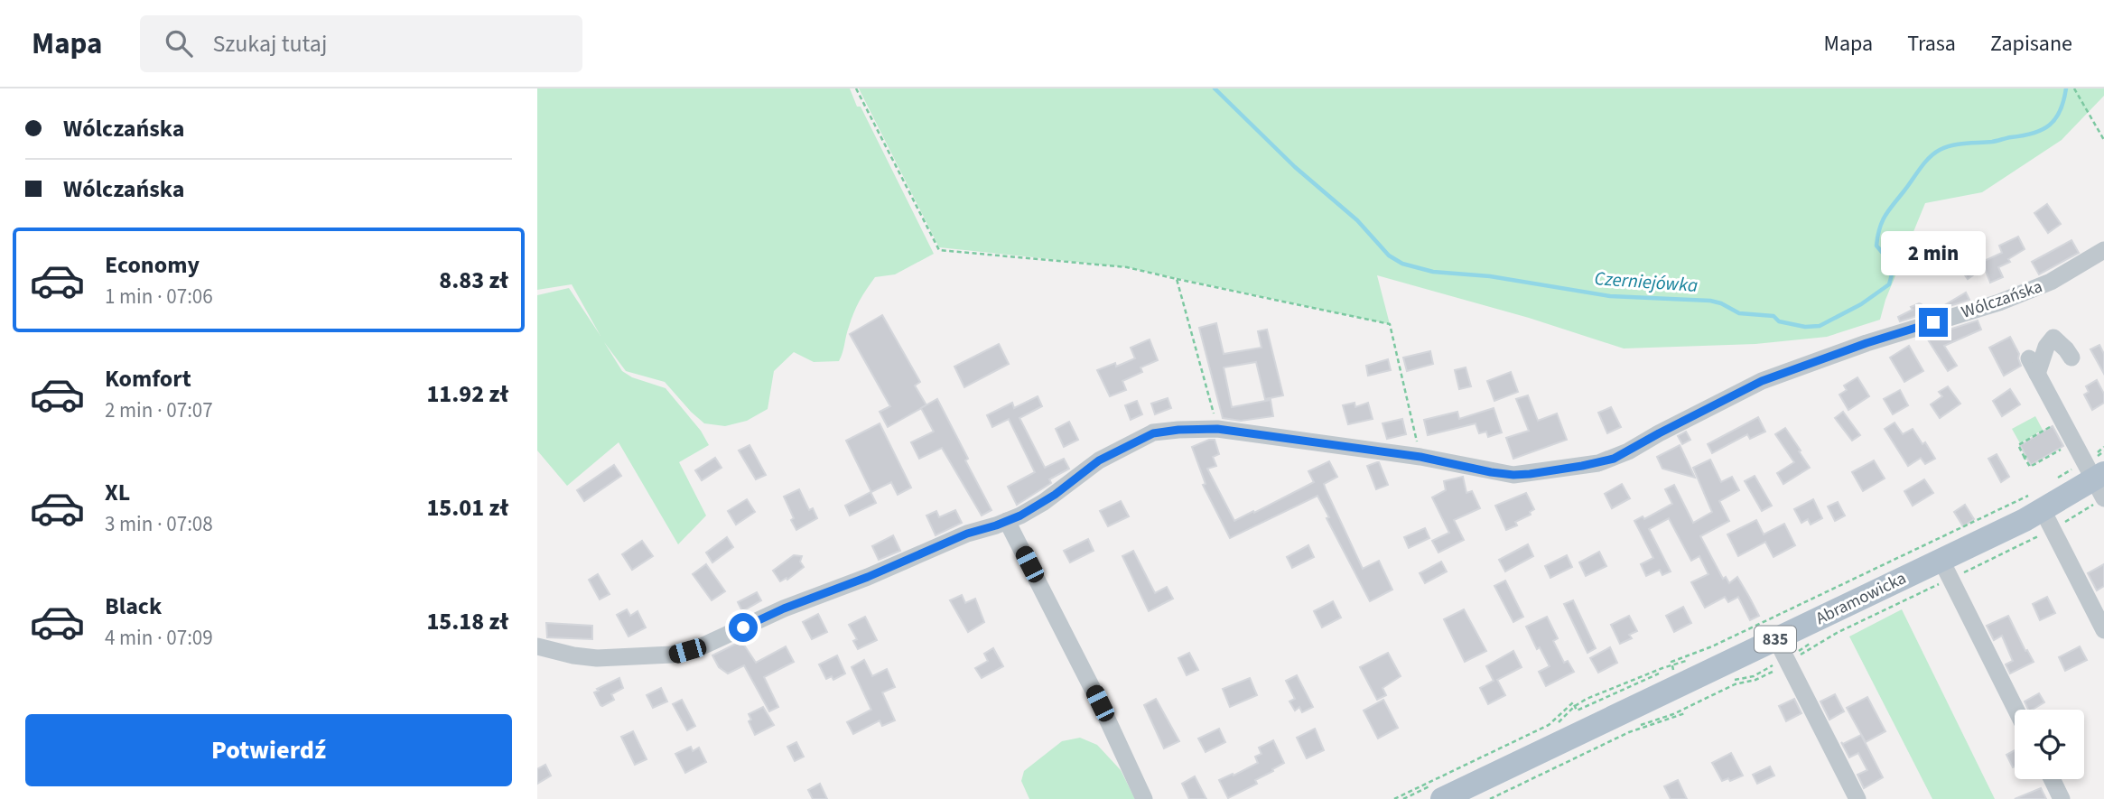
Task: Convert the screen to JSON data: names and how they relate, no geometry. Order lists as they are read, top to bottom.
{
  "streets": {
    "main road": ["Abramowicka", "835"],
    "street": ["Wólczańska"]
  },
  "water": ["Czerniejówka"],
  "page": {
    "header": "Mapa",
    "search": "Szukaj tutaj",
    "nav": ["Mapa", "Trasa", "Zapisane"],
    "banner": ["Wólczańska", "Wólczańska"],
    "list": [
      {
        "name": "Economy",
        "note": "1 min · 07:06",
        "value": "8.83 zł"
      },
      {
        "name": "Komfort",
        "note": "2 min · 07:07",
        "value": "11.92 zł"
      },
      {
        "name": "XL",
        "note": "3 min · 07:08",
        "value": "15.01 zł"
      },
      {
        "name": "Black",
        "note": "4 min · 07:09",
        "value": "15.18 zł"
      }
    ],
    "bubble": "2 min",
    "buttons": "Potwierdź"
  }
}
